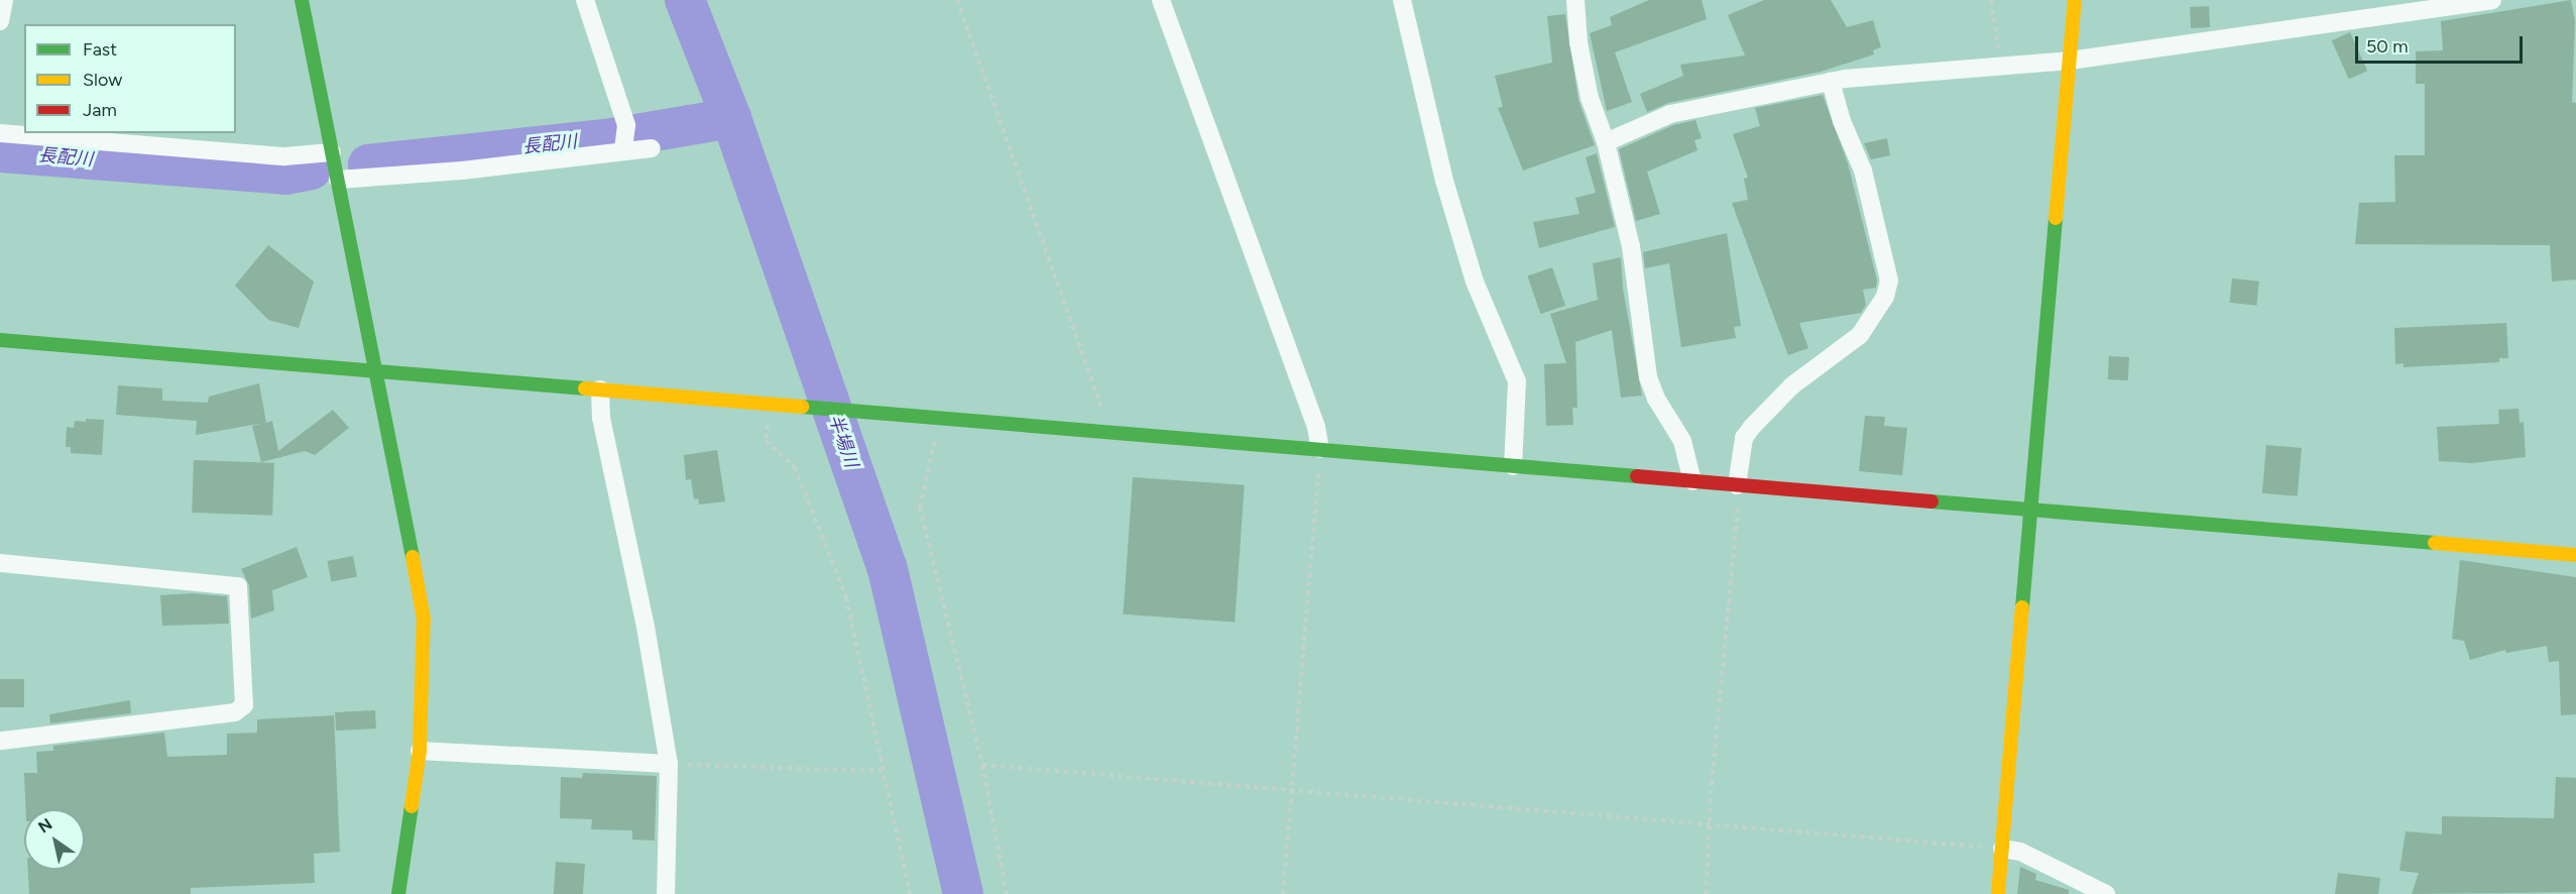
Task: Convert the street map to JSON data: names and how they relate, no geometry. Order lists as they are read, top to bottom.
{
  "water": ["長配川", "半場川"],
  "legend": ["Fast", "Slow", "Jam"],
  "scale_bar": "50 m",
  "north": "top left"
}
